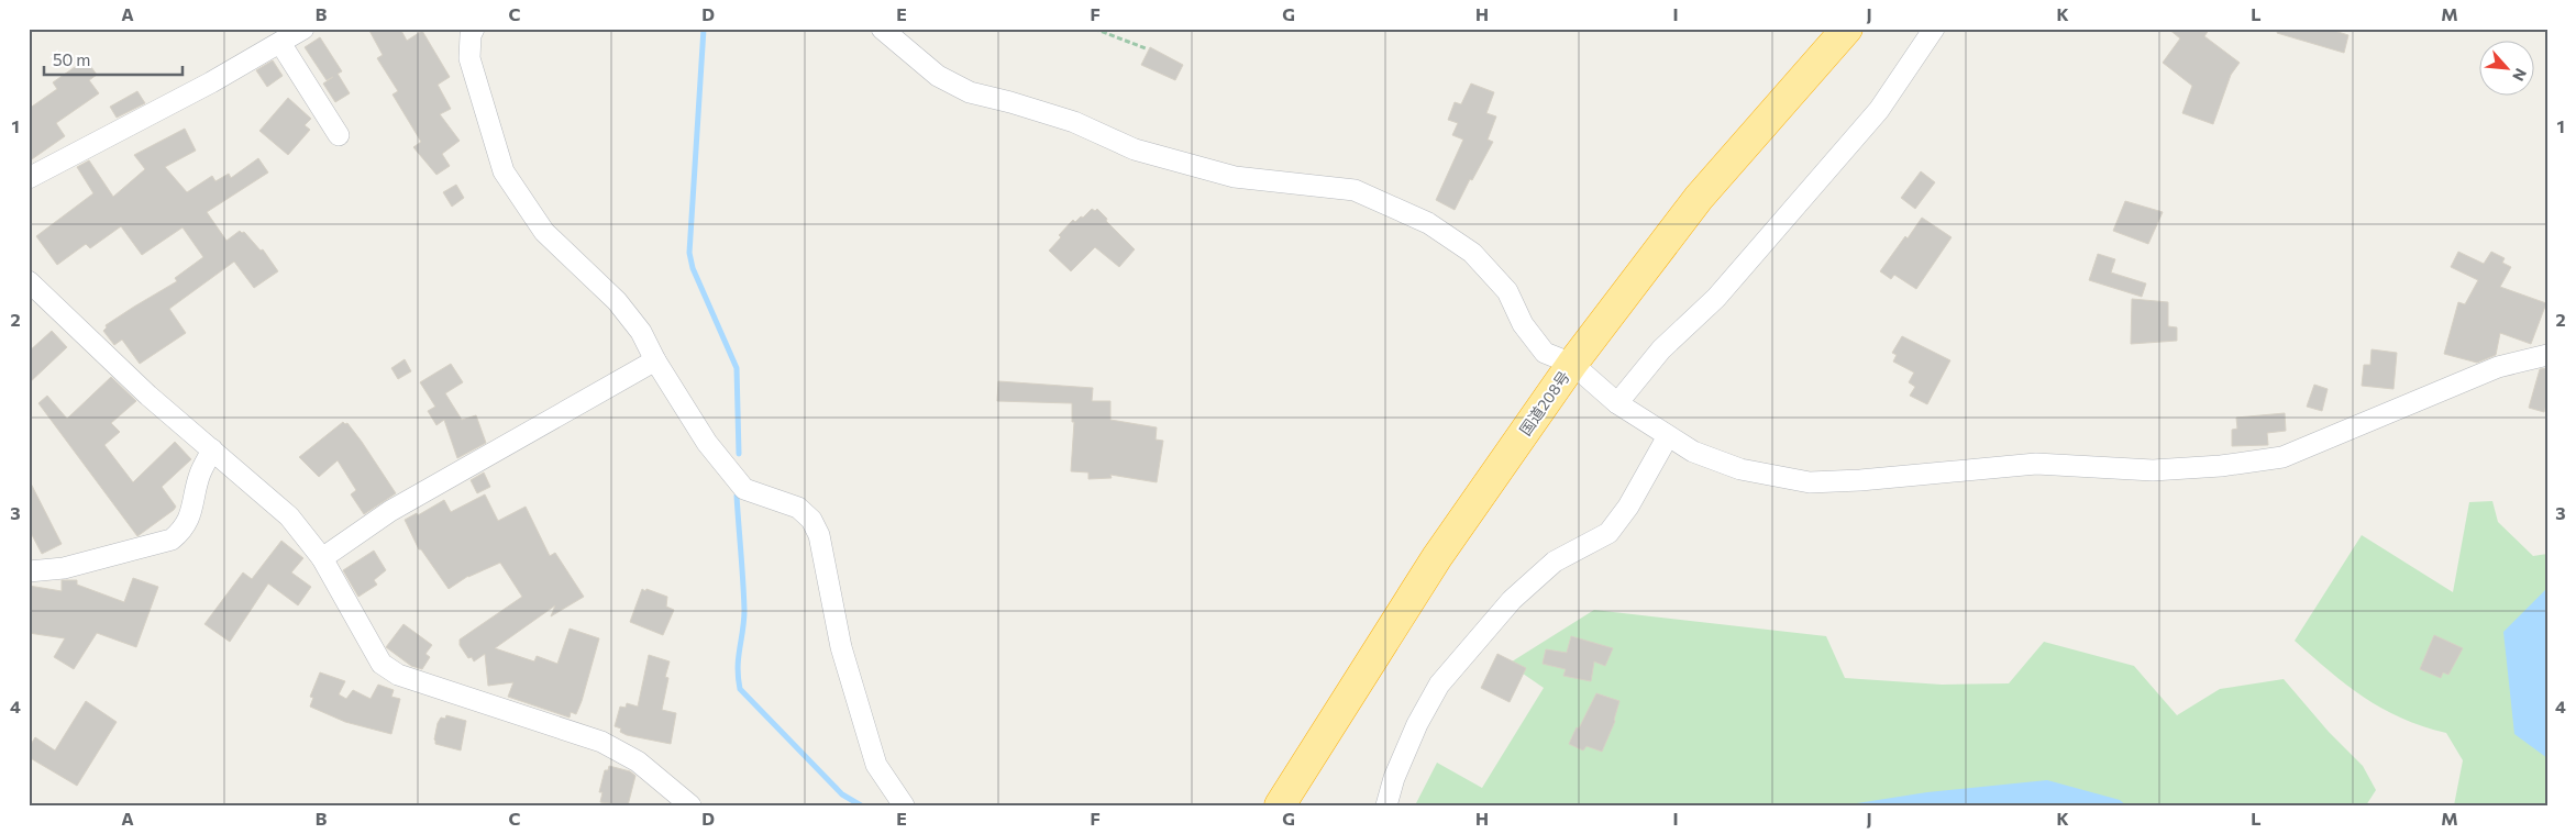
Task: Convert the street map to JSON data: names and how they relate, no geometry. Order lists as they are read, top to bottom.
{
  "streets": {
    "highway": ["国道208号"]
  },
  "scale_bar": "50 m",
  "north": "bottom right",
  "grid": {
    "columns": [
      "A",
      "B",
      "C",
      "D",
      "E",
      "F",
      "G",
      "H",
      "I",
      "J",
      "K",
      "L",
      "M"
    ],
    "rows": [
      "1",
      "2",
      "3",
      "4"
    ]
  }
}
